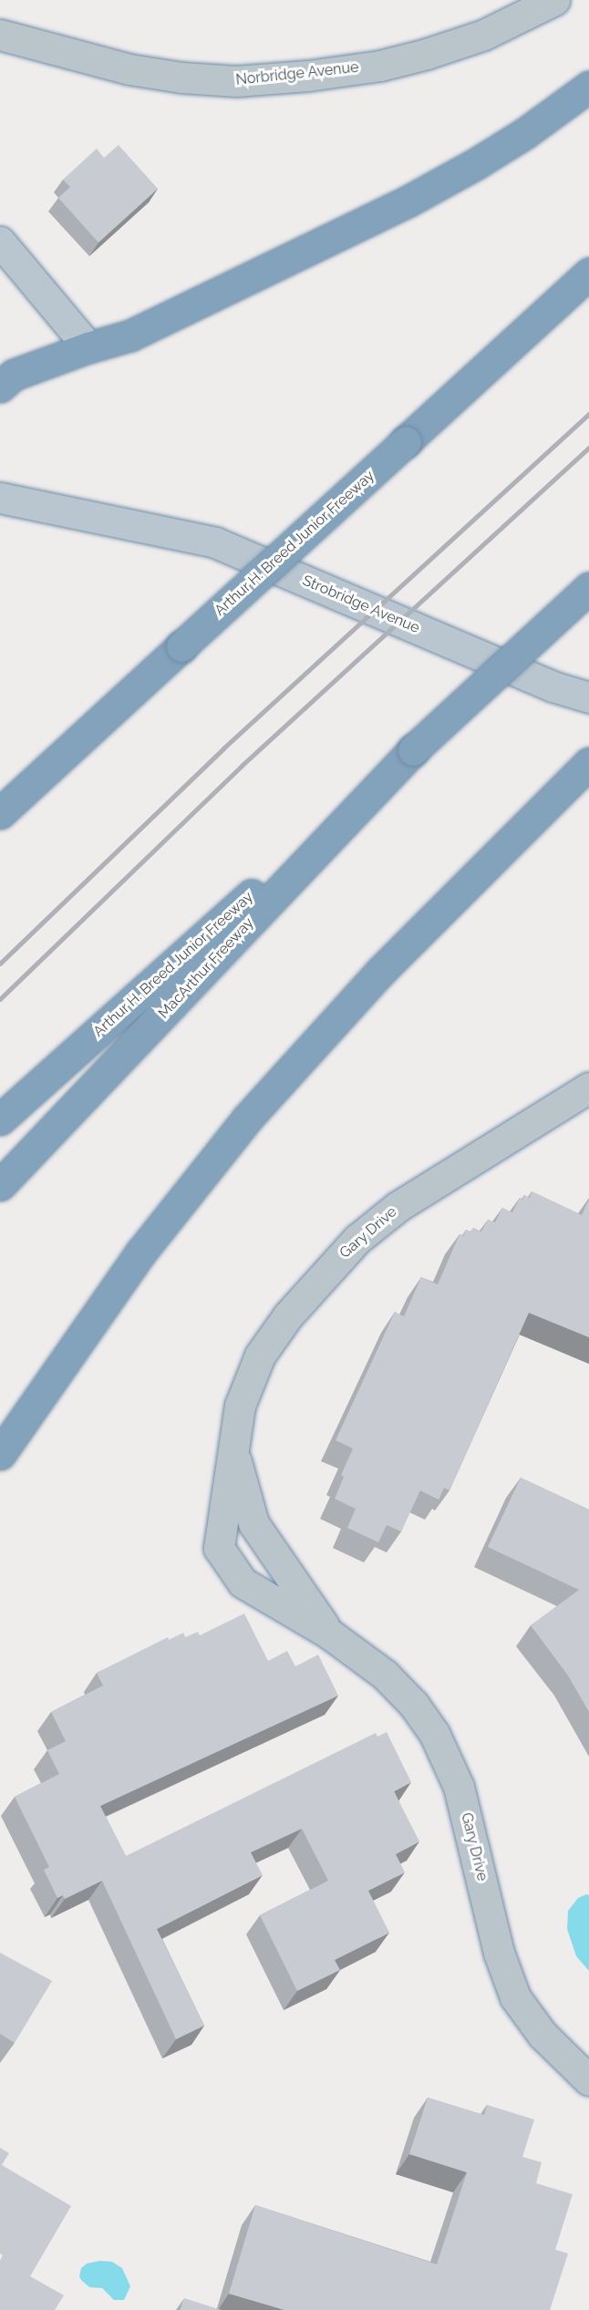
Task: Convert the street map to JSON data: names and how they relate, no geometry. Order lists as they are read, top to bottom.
{
  "streets": {
    "highway": ["Arthur H. Breed Junior Freeway", "MacArthur Freeway"],
    "main road": ["Strobridge Avenue"],
    "street": ["Norbridge Avenue", "Gary Drive"]
  },
  "crossings": [
    ["Arthur H. Breed Junior Freeway", "MacArthur Freeway"]
  ]
}
